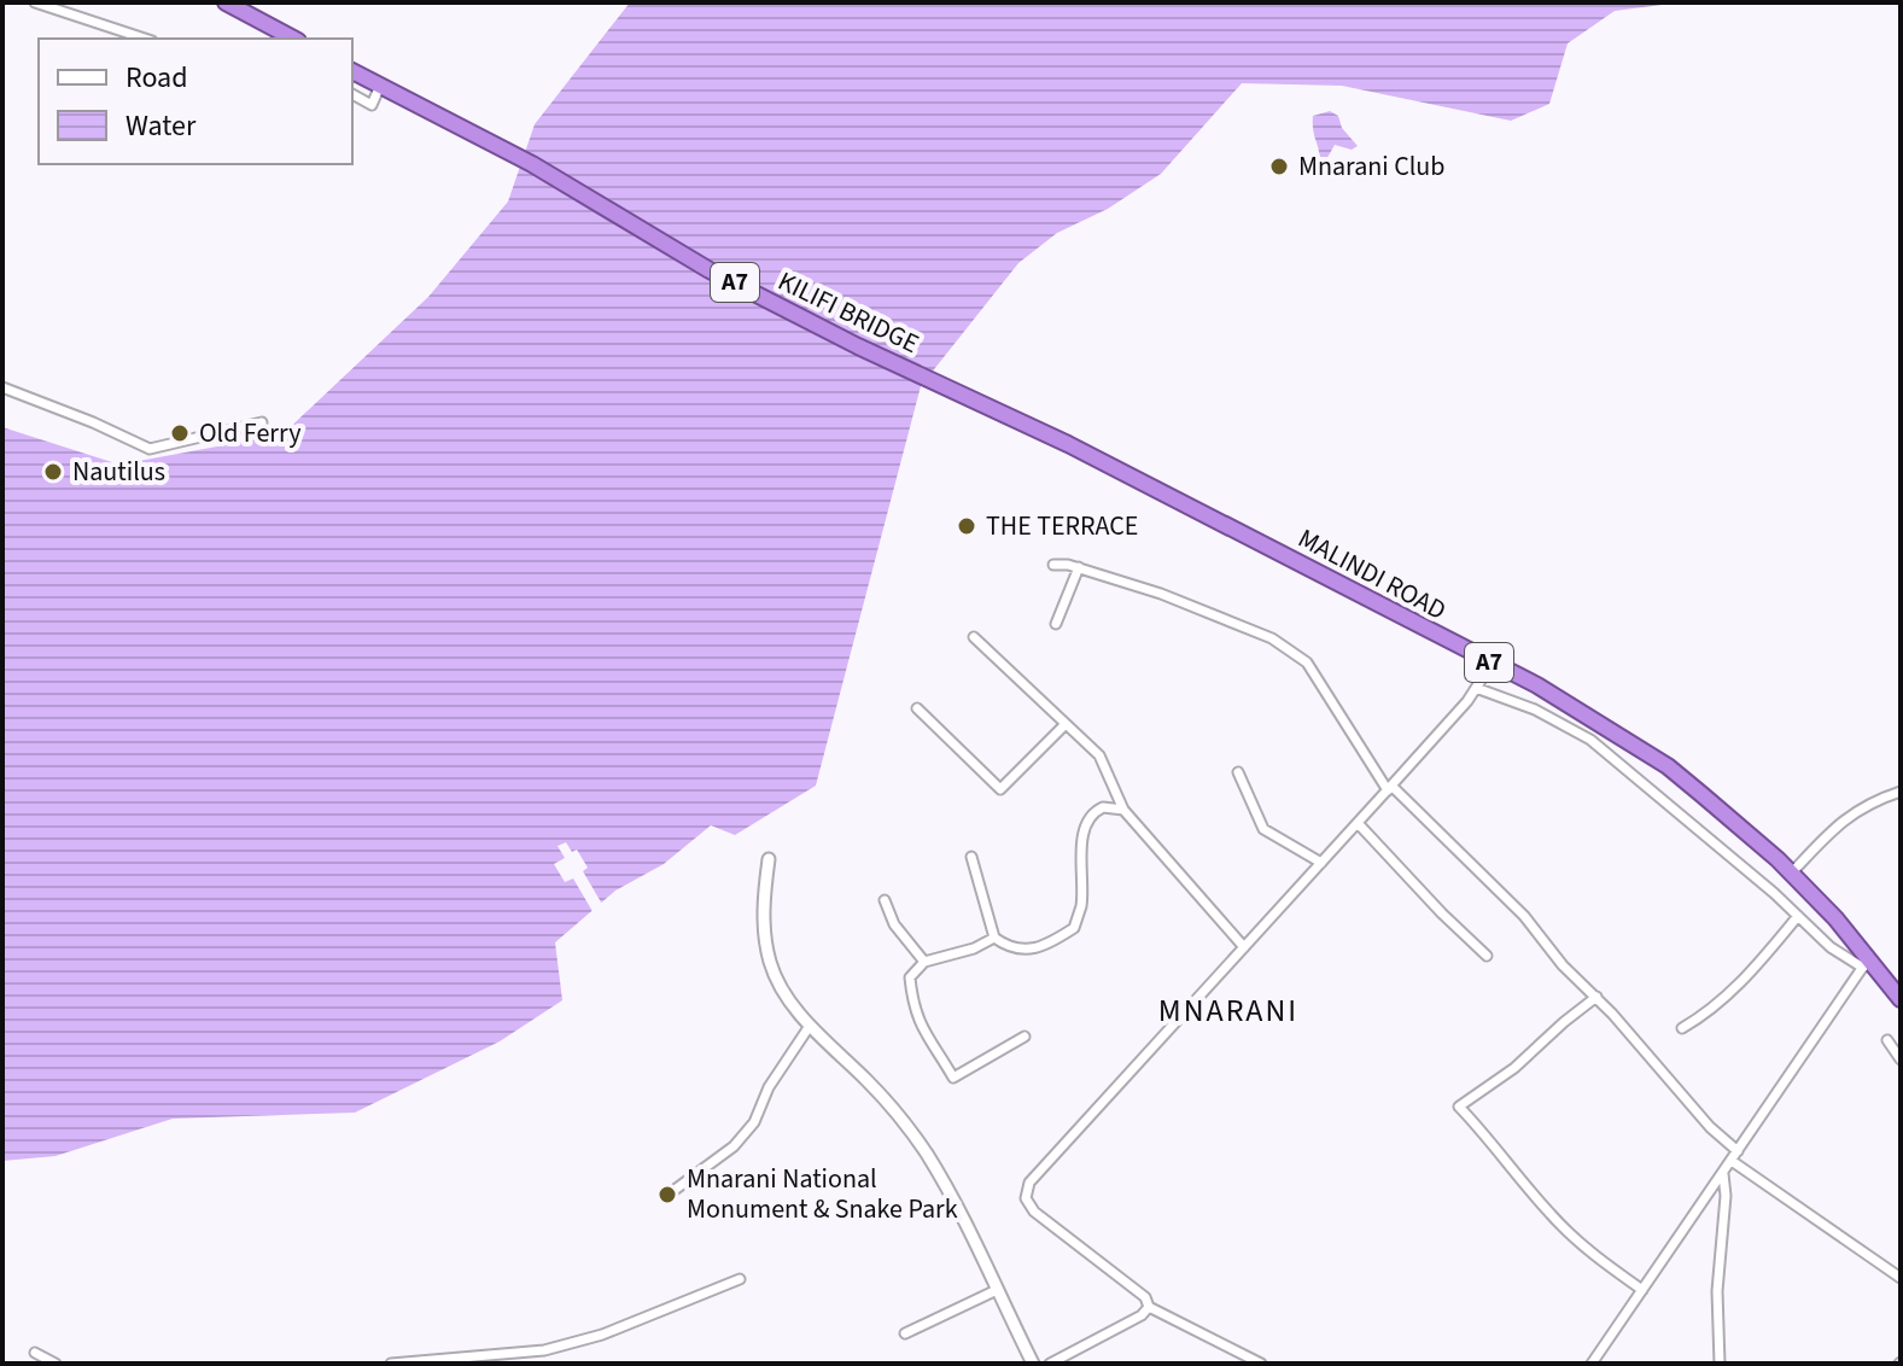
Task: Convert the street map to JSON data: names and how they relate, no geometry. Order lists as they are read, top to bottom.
{
  "streets": {
    "highway": ["A7", "KILIFI BRIDGE", "MALINDI ROAD"]
  },
  "crossings": [
    ["A7", "KILIFI BRIDGE"],
    ["KILIFI BRIDGE", "MALINDI ROAD"]
  ],
  "districts": ["MNARANI"],
  "places": [
    "Mnarani Club",
    "Old Ferry",
    "Nautilus",
    "THE TERRACE",
    "Mnarani National Monument & Snake Park"
  ],
  "legend": ["Road", "Water"]
}
